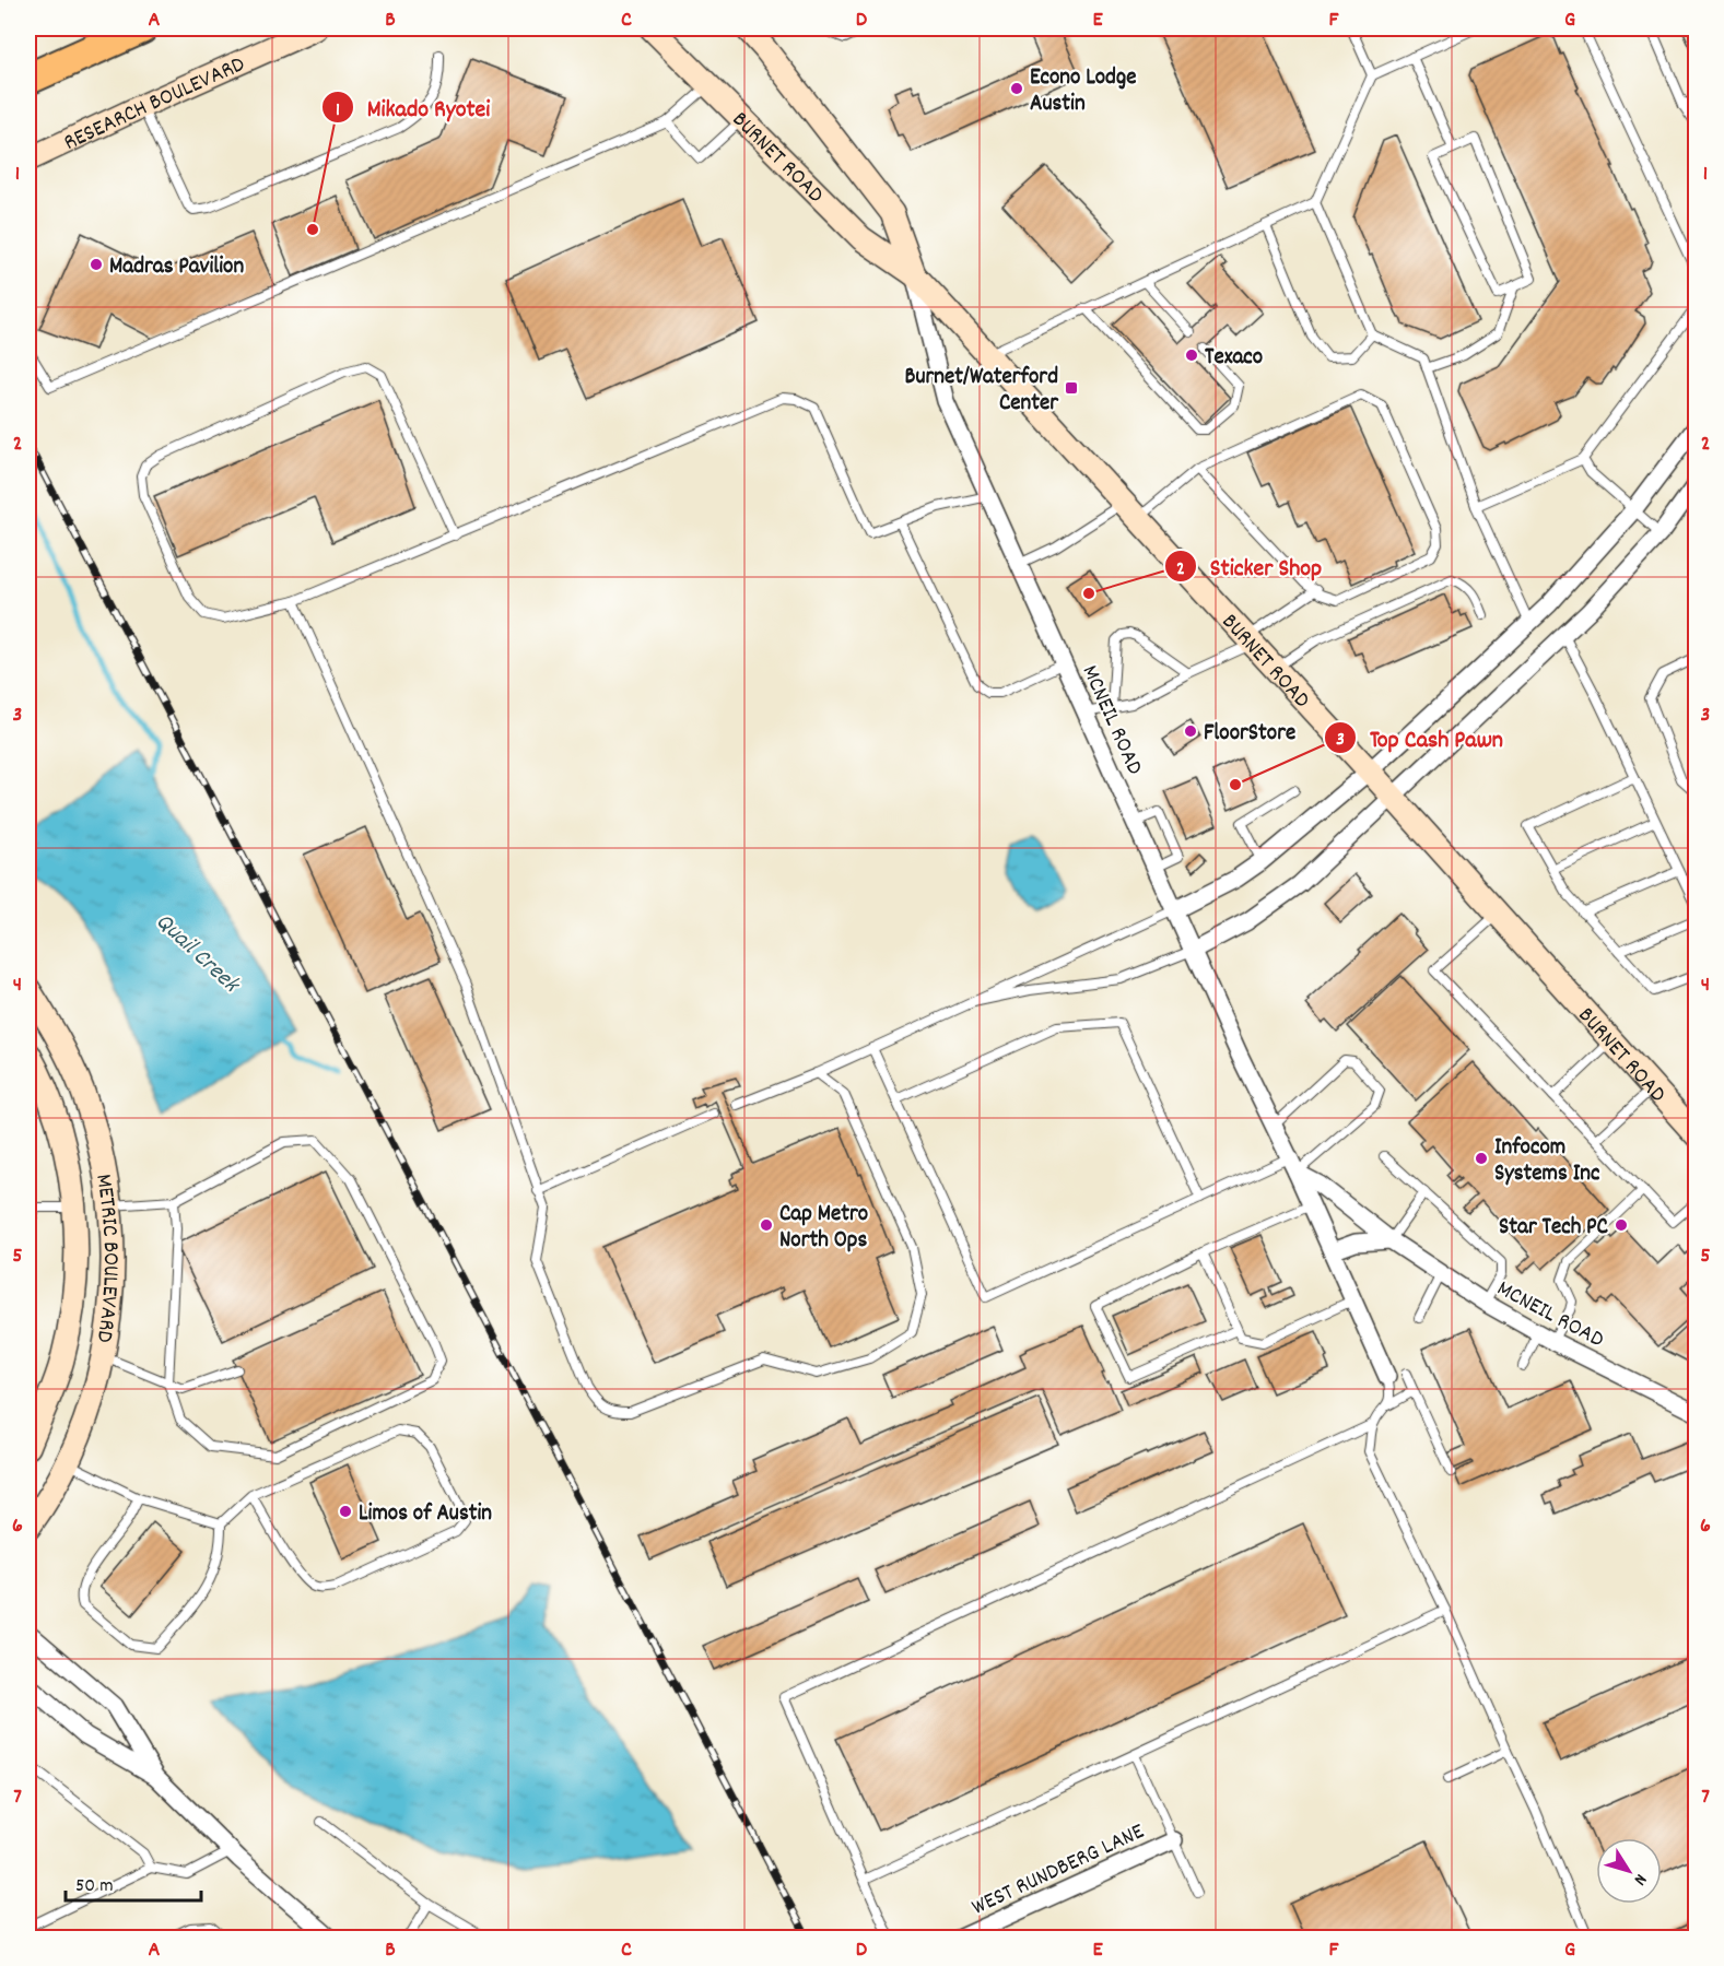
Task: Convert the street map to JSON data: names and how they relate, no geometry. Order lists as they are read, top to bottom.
{
  "streets": {
    "main road": ["RESEARCH BOULEVARD", "BURNET ROAD", "METRIC BOULEVARD"],
    "street": ["MCNEIL ROAD", "WEST RUNDBERG LANE"]
  },
  "crossings": [
    ["BURNET ROAD", "MCNEIL ROAD"]
  ],
  "water": ["Quail Creek"],
  "places": {
    "other": [
      "Econo Lodge Austin",
      "Mikado Ryotei",
      "Madras Pavilion",
      "Texaco",
      "Sticker Shop",
      "FloorStore",
      "Top Cash Pawn",
      "Infocom Systems Inc",
      "Cap Metro North Ops",
      "Star Tech PC",
      "Limos of Austin"
    ],
    "transit": ["Burnet/Waterford Center"]
  },
  "scale_bar": "50 m",
  "north": "bottom right",
  "grid": {
    "columns": [
      "A",
      "B",
      "C",
      "D",
      "E",
      "F",
      "G"
    ],
    "rows": [
      "1",
      "2",
      "3",
      "4",
      "5",
      "6",
      "7"
    ]
  }
}
